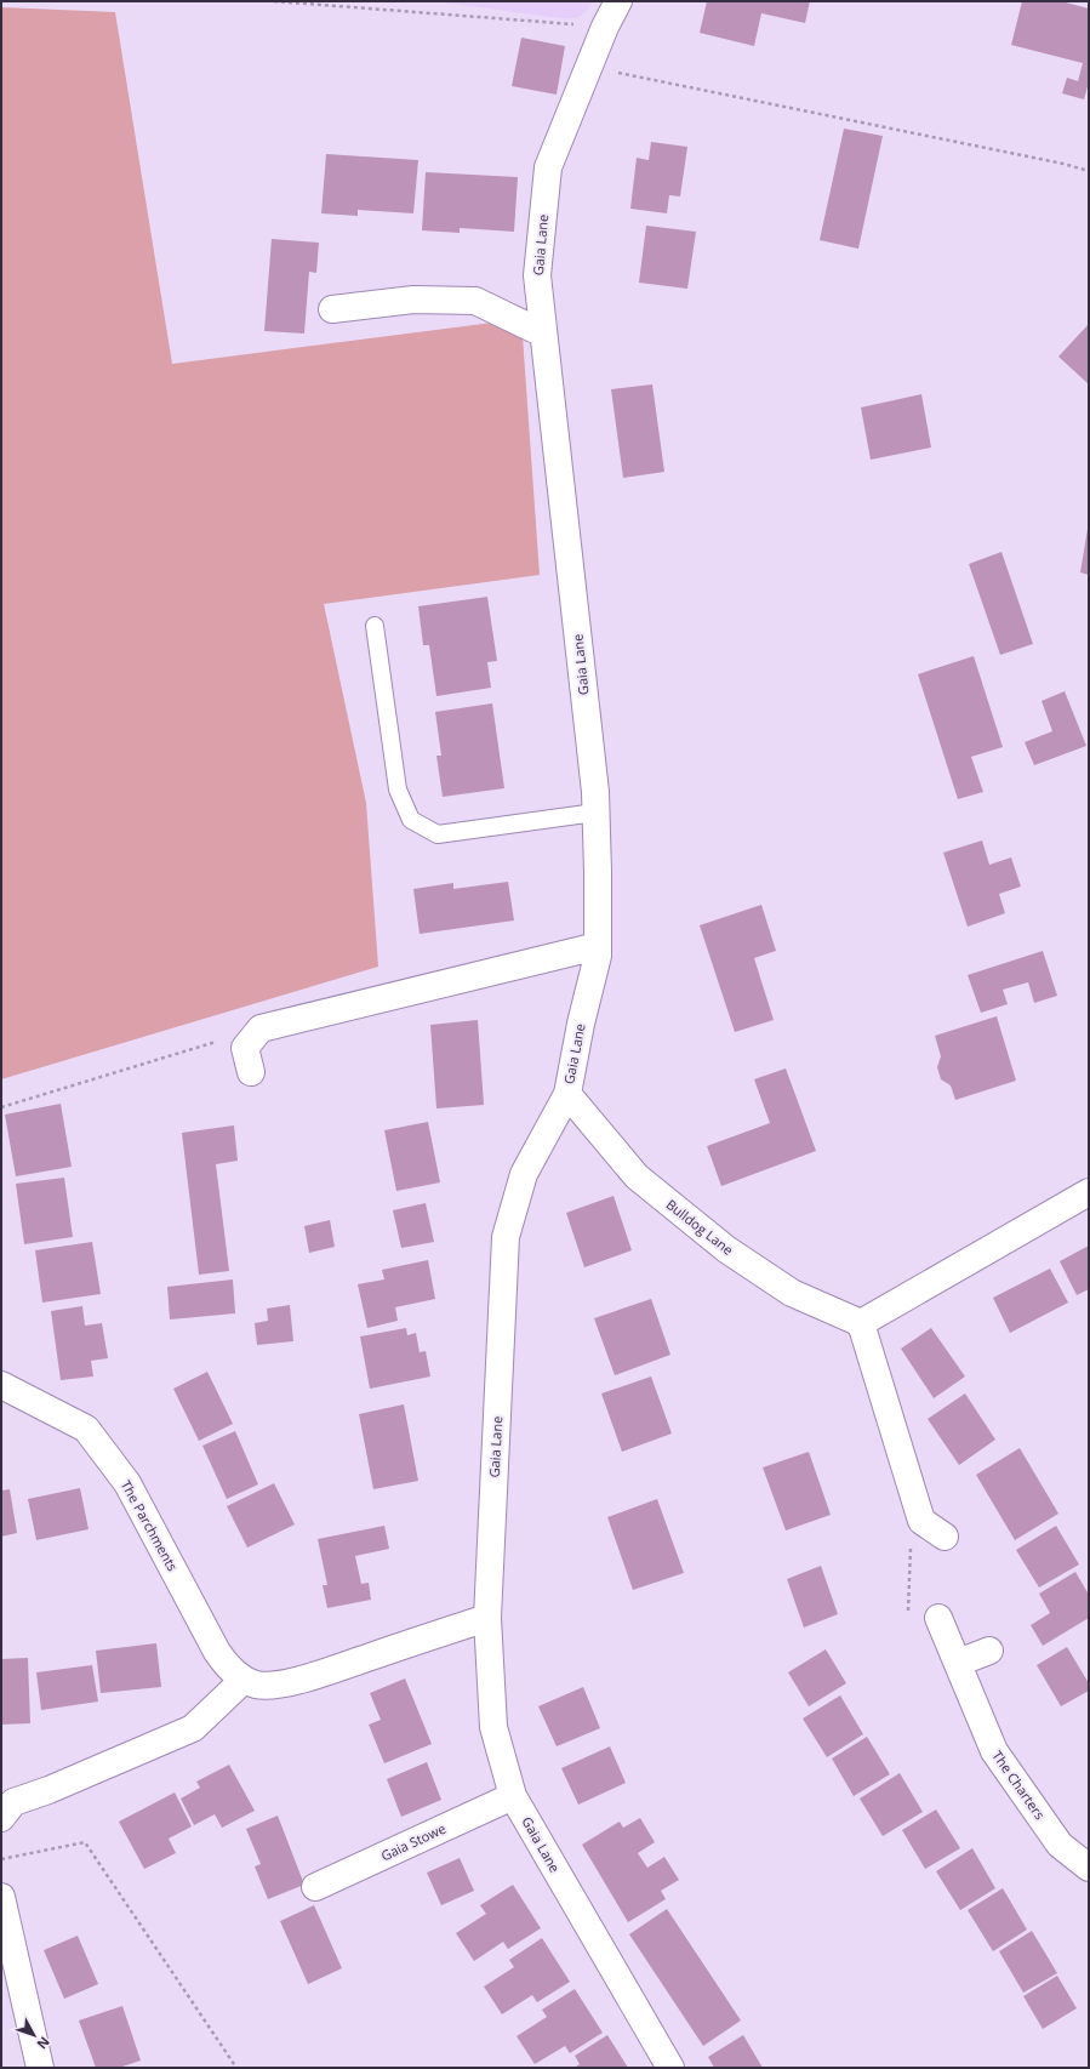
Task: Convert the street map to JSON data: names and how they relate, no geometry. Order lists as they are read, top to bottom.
{
  "streets": {
    "street": [
      "Gaia Lane",
      "Bulldog Lane",
      "The Parchments",
      "The Charters",
      "Gaia Stowe"
    ]
  },
  "crossings": [
    ["Gaia Lane", "Bulldog Lane"],
    ["Gaia Lane", "The Parchments"],
    ["Gaia Lane", "Gaia Stowe"]
  ],
  "north": "bottom right"
}
